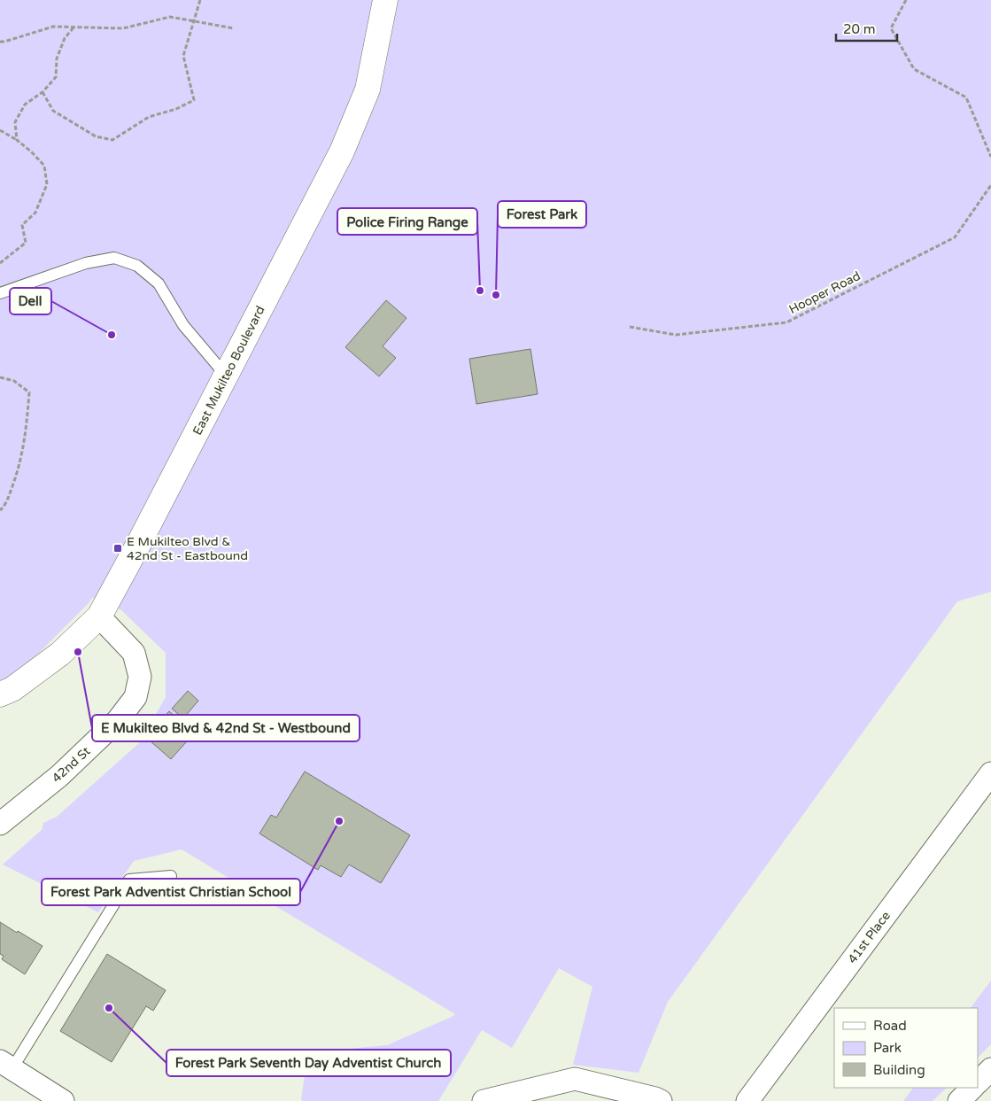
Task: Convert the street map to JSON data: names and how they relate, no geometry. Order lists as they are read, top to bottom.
{
  "streets": {
    "main road": ["East Mukilteo Boulevard"],
    "street": ["42nd St", "41st Place"],
    "path": ["Hooper Road"]
  },
  "crossings": [
    ["East Mukilteo Boulevard", "42nd St"]
  ],
  "places": {
    "other": [
      "Police Firing Range",
      "Forest Park",
      "Dell",
      "E Mukilteo Blvd & 42nd St - Westbound",
      "Forest Park Adventist Christian School",
      "Forest Park Seventh Day Adventist Church"
    ],
    "transit": ["E Mukilteo Blvd & 42nd St - Eastbound"]
  },
  "legend": ["Road", "Park", "Building"],
  "scale_bar": "20 m"
}
